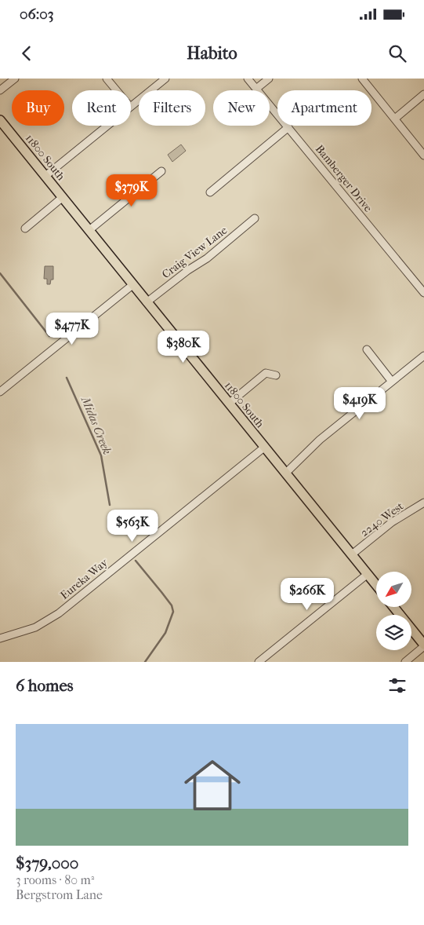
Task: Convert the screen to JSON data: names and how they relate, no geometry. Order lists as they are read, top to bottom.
{
  "streets": {
    "main road": ["11800 South"],
    "street": [
      "Bamberger Drive",
      "Craig View Lane",
      "2240 West",
      "Eureka Way"
    ]
  },
  "crossings": [
    ["11800 South", "Craig View Lane"],
    ["11800 South", "2240 West"],
    ["11800 South", "Eureka Way"]
  ],
  "water": ["Midas Creek"],
  "north": "bottom left",
  "page": {
    "status": "06:03",
    "header": "Habito",
    "chip": [
      "Buy",
      "Rent",
      "Filters",
      "New",
      "Apartment"
    ],
    "price": [
      "$379K",
      "$477K",
      "$380K",
      "$419K",
      "$563K",
      "$266K"
    ],
    "heading": "6 homes",
    "list": [
      {
        "name": "$379,000",
        "note": "3 rooms · 80 m² · Bergstrom Lane"
      }
    ]
  }
}
